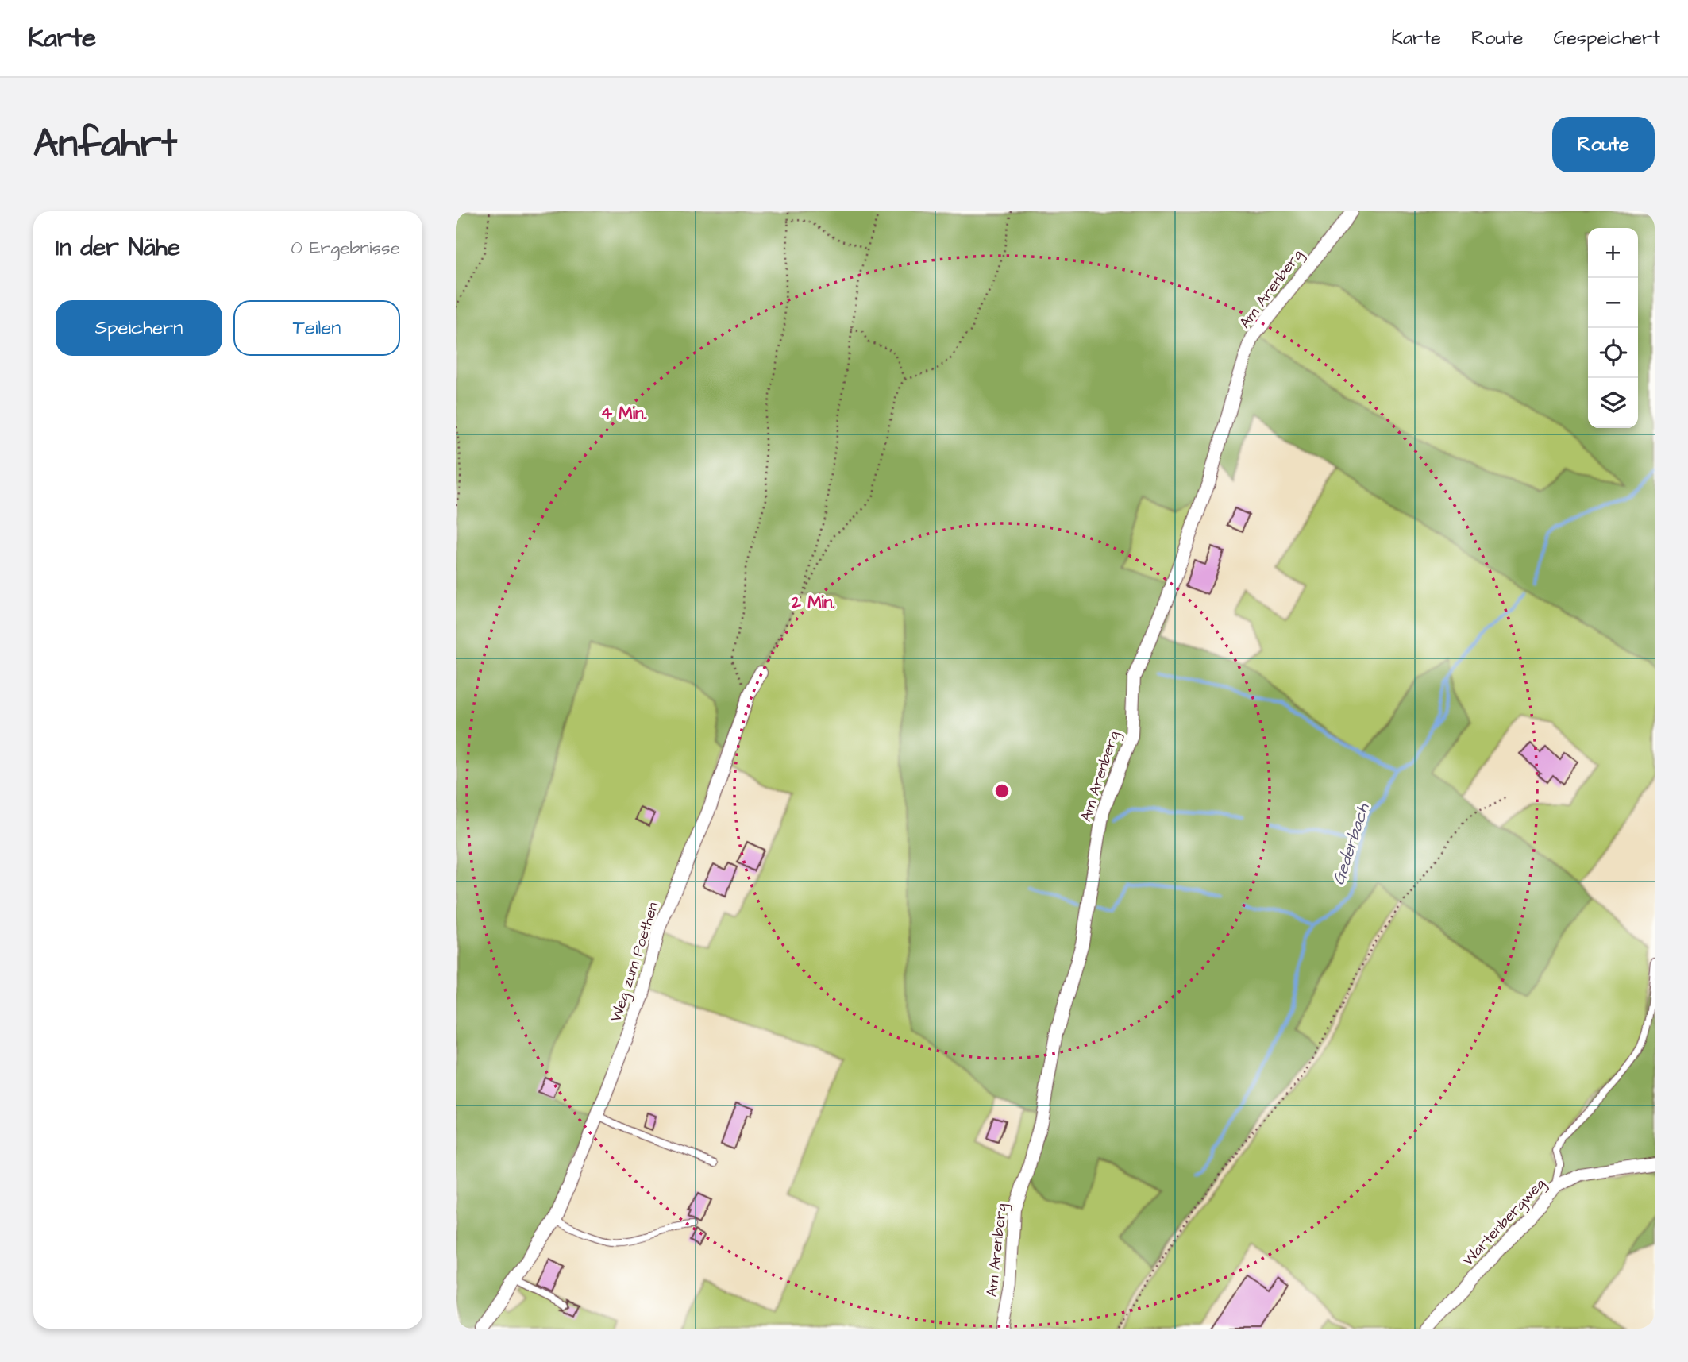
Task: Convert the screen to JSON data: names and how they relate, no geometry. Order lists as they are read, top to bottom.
{
  "streets": {
    "street": ["Am Arenberg", "Weg zum Poethen", "Wartenbergweg"]
  },
  "water": ["Gederbach"],
  "page": {
    "header": "Karte",
    "nav": ["Karte", "Route", "Gespeichert"],
    "buttons": [
      "Route",
      ["Speichern", "Teilen"]
    ],
    "title": "Anfahrt",
    "heading": ["In der Nähe", "0 Ergebnisse"],
    "map_buttons": ["+", "−"]
  },
  "rings": ["4 Min.", "2 Min."]
}
